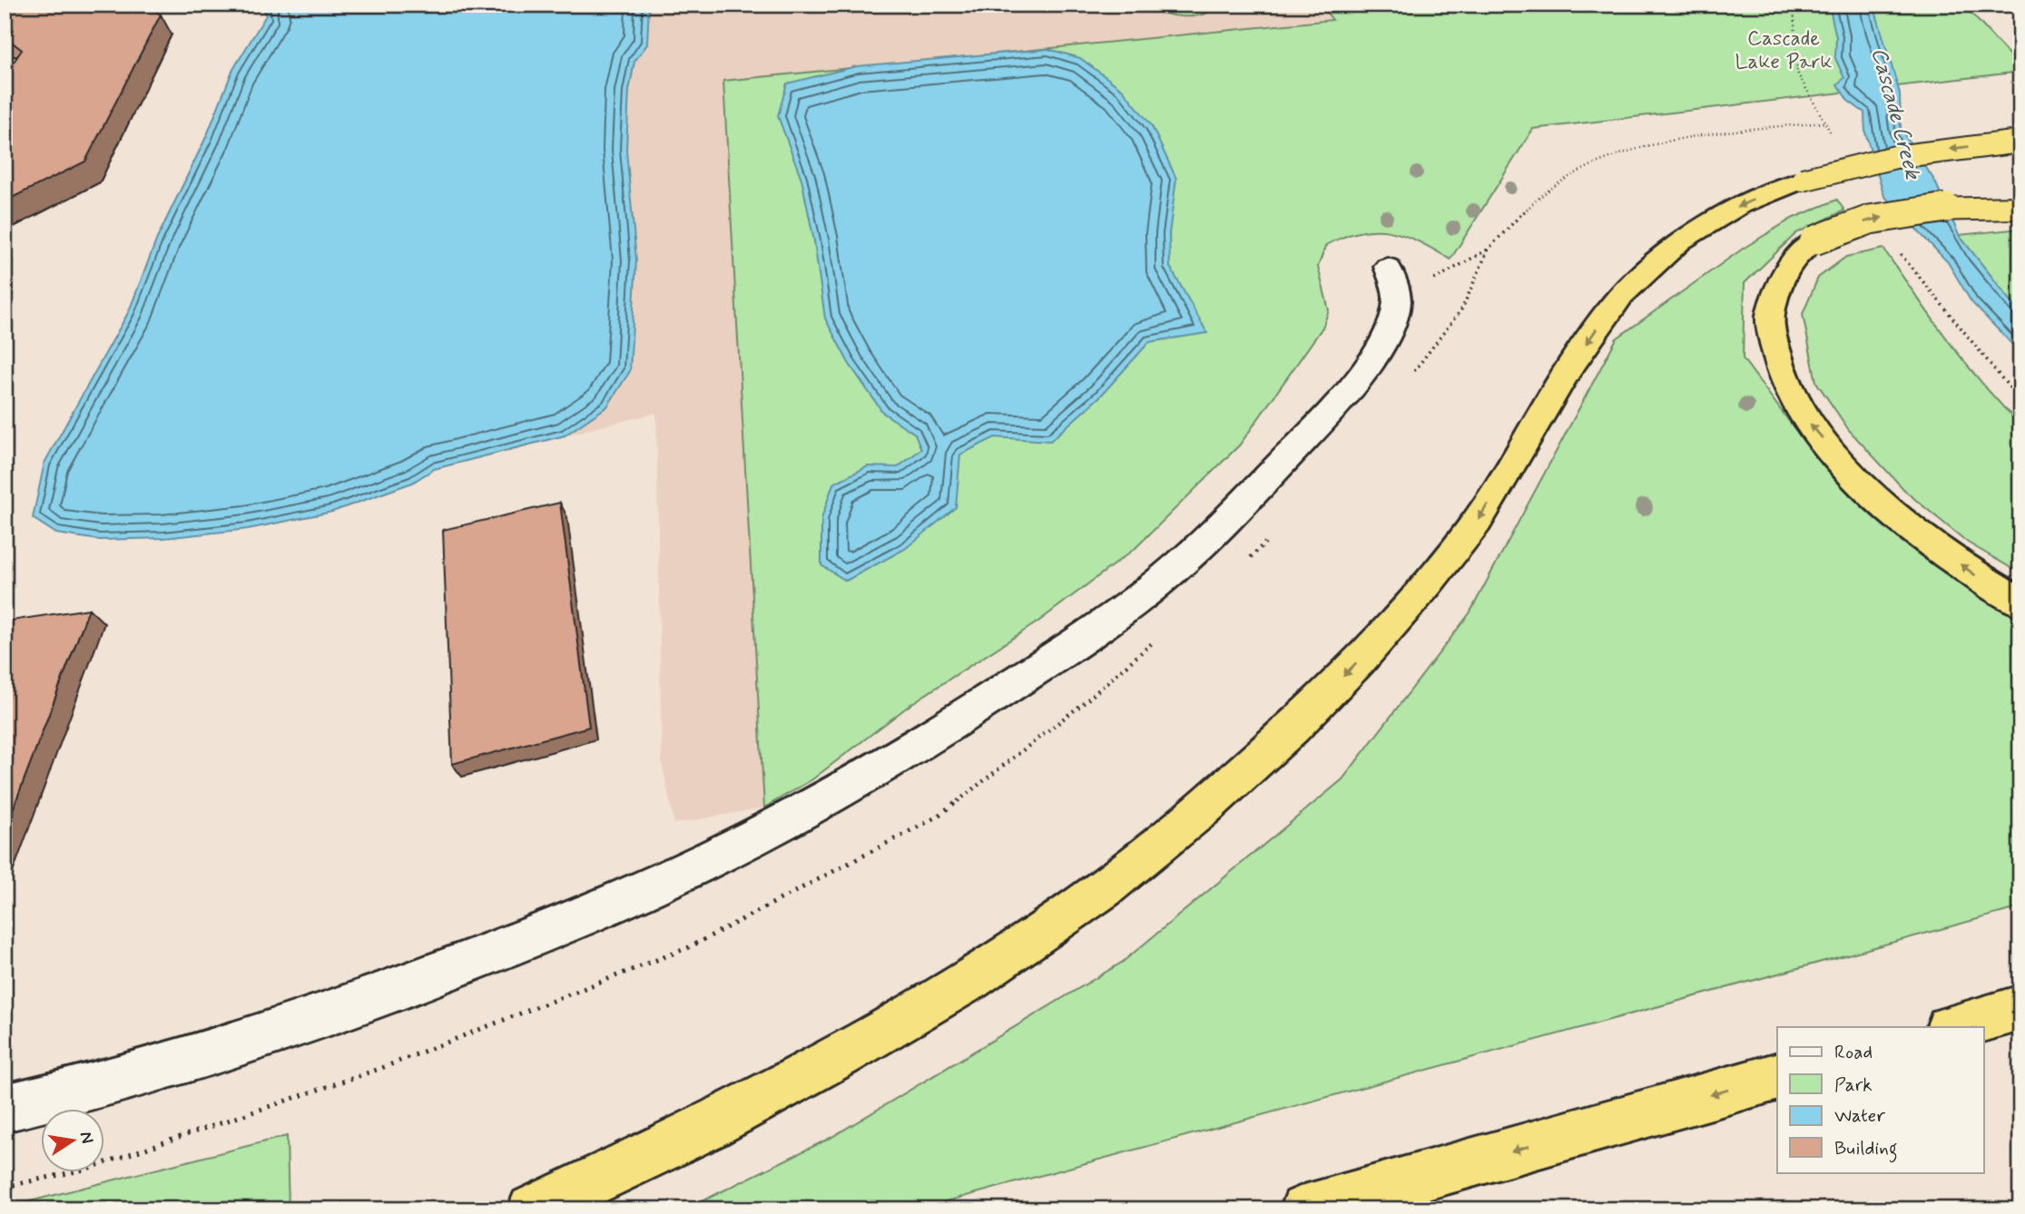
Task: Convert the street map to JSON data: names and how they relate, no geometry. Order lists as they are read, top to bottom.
{
  "water": ["Cascade Creek"],
  "parks": ["Cascade Lake Park"],
  "legend": [
    "Road",
    "Park",
    "Water",
    "Building"
  ],
  "north": "right"
}
